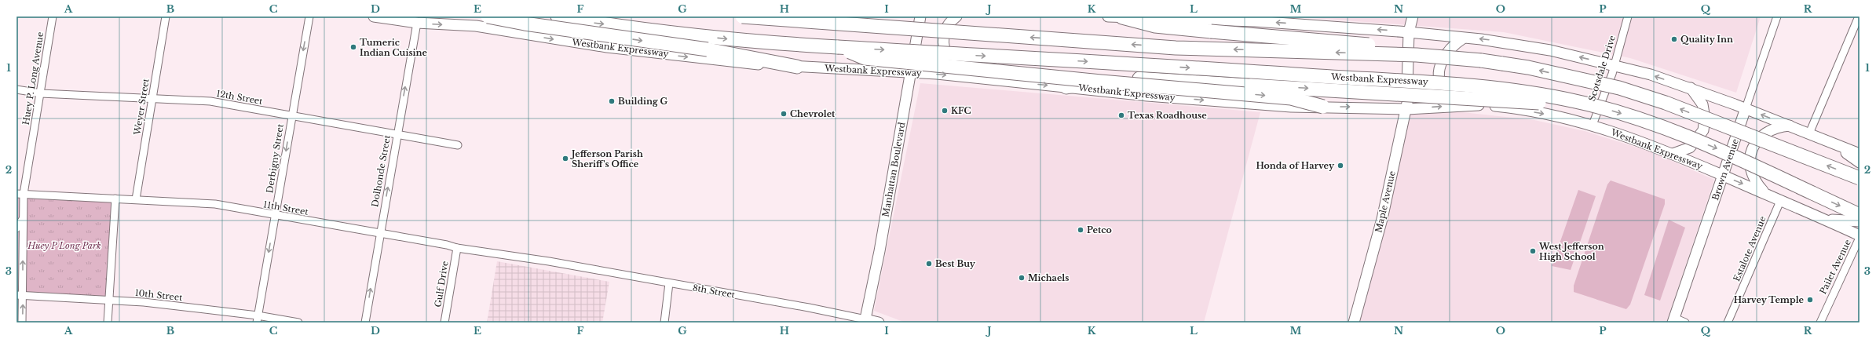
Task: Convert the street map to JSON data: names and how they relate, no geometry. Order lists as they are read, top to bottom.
{
  "streets": {
    "highway": ["Westbank Expressway"],
    "main road": [
      "Manhattan Boulevard",
      "Brown Avenue",
      "Maple Avenue",
      "8th Street"
    ],
    "street": [
      "Scotsdale Drive",
      "Huey P. Long Avenue",
      "12th Street",
      "Weyer Street",
      "Derbigny Street",
      "Dolhonde Street",
      "11th Street",
      "Estalote Avenue",
      "Pailet Avenue",
      "Gulf Drive",
      "10th Street"
    ]
  },
  "crossings": [
    ["Westbank Expressway", "Scotsdale Drive"],
    ["Westbank Expressway", "Manhattan Boulevard"],
    ["Westbank Expressway", "Brown Avenue"],
    ["Westbank Expressway", "Dolhonde Street"],
    ["Westbank Expressway", "Maple Avenue"],
    ["Westbank Expressway", "Estalote Avenue"],
    ["Westbank Expressway", "Pailet Avenue"],
    ["Huey P. Long Avenue", "12th Street"],
    ["Huey P. Long Avenue", "11th Street"],
    ["Huey P. Long Avenue", "10th Street"],
    ["12th Street", "Weyer Street"],
    ["12th Street", "Derbigny Street"],
    ["12th Street", "Dolhonde Street"],
    ["Weyer Street", "11th Street"],
    ["Derbigny Street", "11th Street"],
    ["Derbigny Street", "10th Street"],
    ["Manhattan Boulevard", "8th Street"],
    ["Dolhonde Street", "11th Street"],
    ["11th Street", "Gulf Drive"],
    ["11th Street", "8th Street"]
  ],
  "one_way": ["Derbigny Street", "Dolhonde Street"],
  "parks": ["Huey P Long Park"],
  "places": [
    "Quality Inn",
    "Tumeric Indian Cuisine",
    "Building G",
    "KFC",
    "Chevrolet",
    "Texas Roadhouse",
    "Jefferson Parish Sheriff's Office",
    "Honda of Harvey",
    "Petco",
    "West Jefferson High School",
    "Best Buy",
    "Michaels",
    "Harvey Temple"
  ],
  "grid": {
    "columns": [
      "A",
      "B",
      "C",
      "D",
      "E",
      "F",
      "G",
      "H",
      "I",
      "J",
      "K",
      "L",
      "M",
      "N",
      "O",
      "P",
      "Q",
      "R"
    ],
    "rows": ["1", "2", "3"]
  }
}
